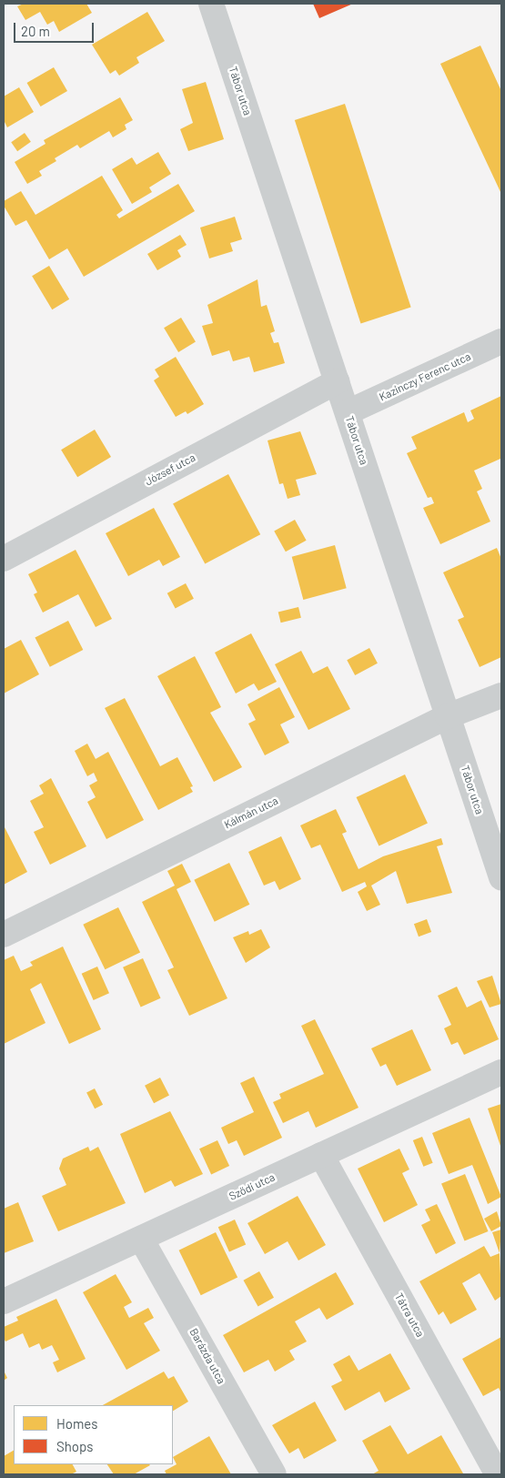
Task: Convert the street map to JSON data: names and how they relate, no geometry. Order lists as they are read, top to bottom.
{
  "streets": {
    "street": [
      "Tábor utca",
      "Kazinczy Ferenc utca",
      "József utca",
      "Kálmán utca",
      "Sződi utca",
      "Tátra utca",
      "Barázda utca"
    ]
  },
  "crossings": [
    ["Tábor utca", "Kazinczy Ferenc utca"],
    ["Tábor utca", "József utca"],
    ["Tábor utca", "Kálmán utca"],
    ["Sződi utca", "Tátra utca"],
    ["Sződi utca", "Barázda utca"]
  ],
  "legend": ["Homes", "Shops"],
  "scale_bar": "20 m"
}
